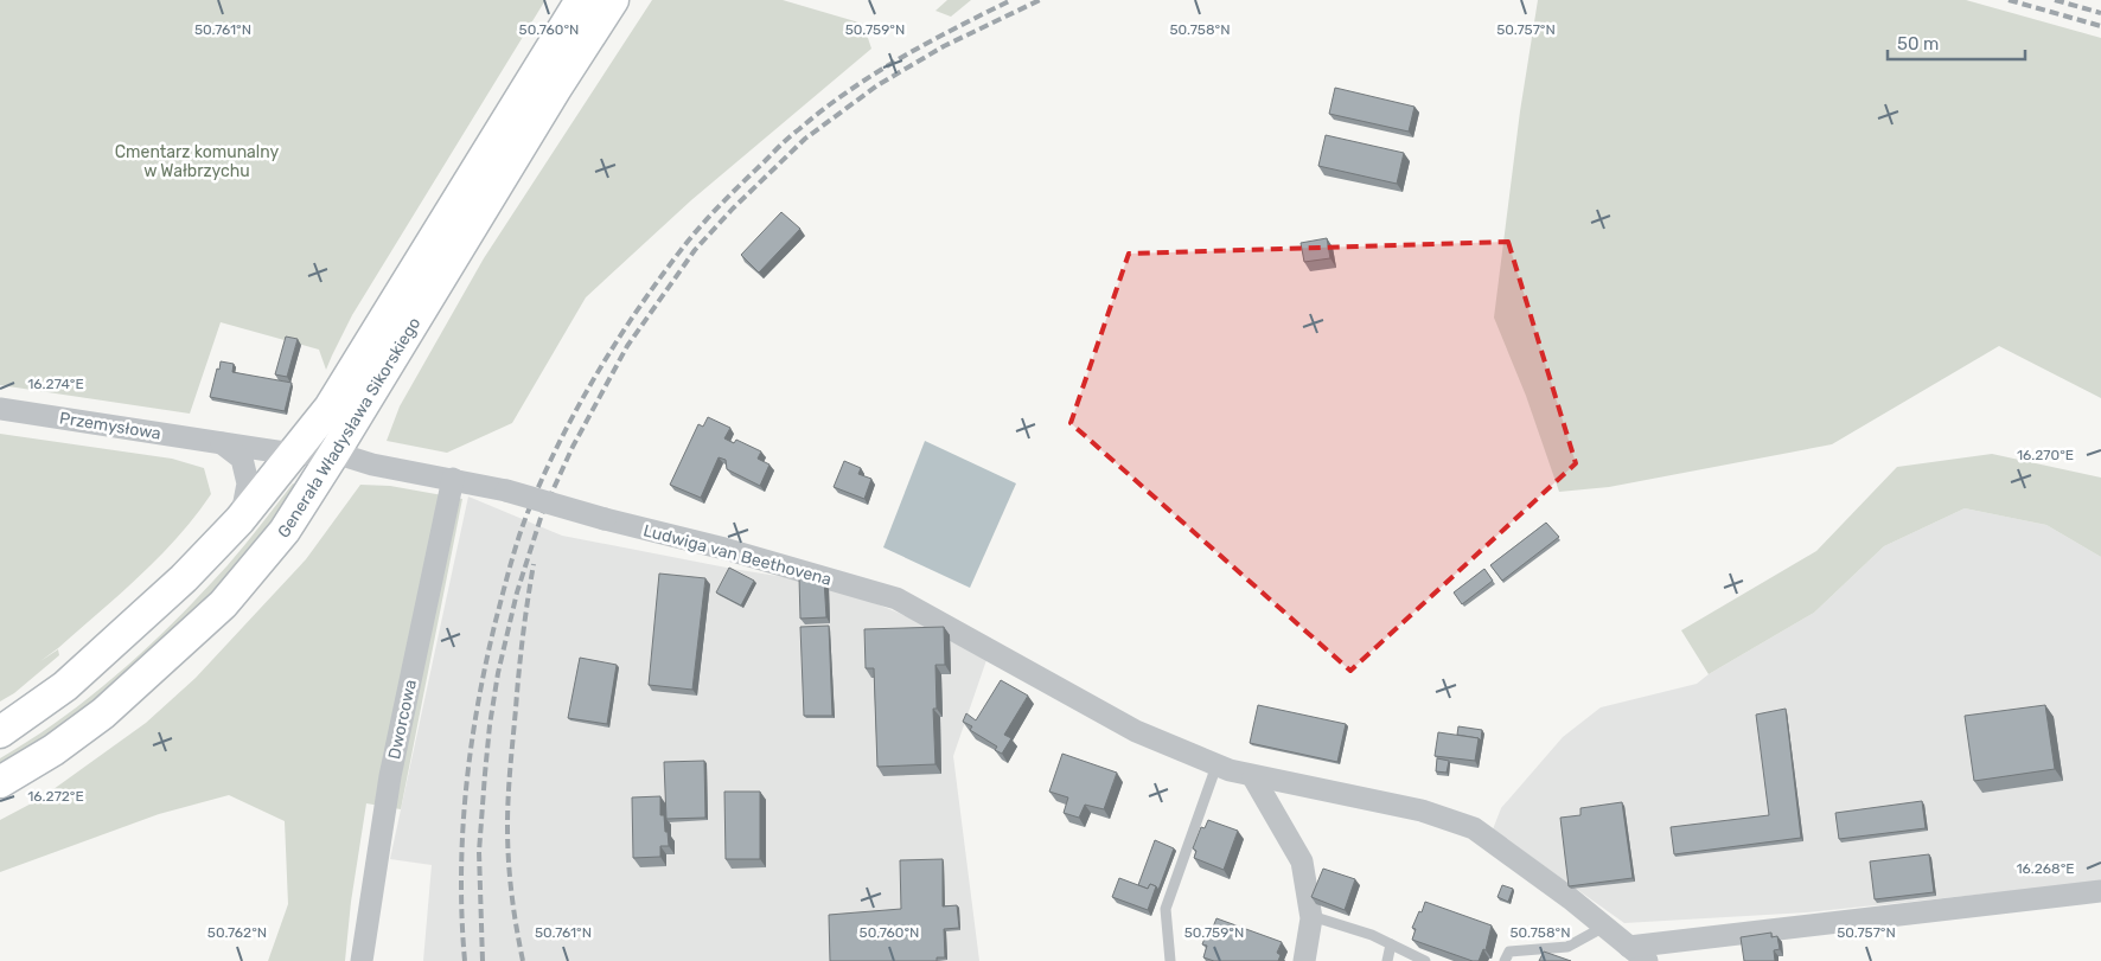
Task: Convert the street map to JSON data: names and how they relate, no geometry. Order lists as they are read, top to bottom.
{
  "streets": {
    "main road": ["Generała Władysława Sikorskiego"],
    "street": ["Przemysłowa", "Ludwiga van Beethovena", "Dworcowa"]
  },
  "crossings": [
    ["Przemysłowa", "Generała Władysława Sikorskiego"],
    ["Przemysłowa", "Ludwiga van Beethovena"],
    ["Generała Władysława Sikorskiego", "Ludwiga van Beethovena"],
    ["Ludwiga van Beethovena", "Dworcowa"]
  ],
  "parks": ["Cmentarz komunalny w Wałbrzychu"],
  "scale_bar": "50 m",
  "coordinates": [
    "50.761°N",
    "50.760°N",
    "50.759°N",
    "50.758°N",
    "50.757°N",
    "16.274°E",
    "16.270°E",
    "16.272°E",
    "16.268°E",
    "50.762°N"
  ]
}
